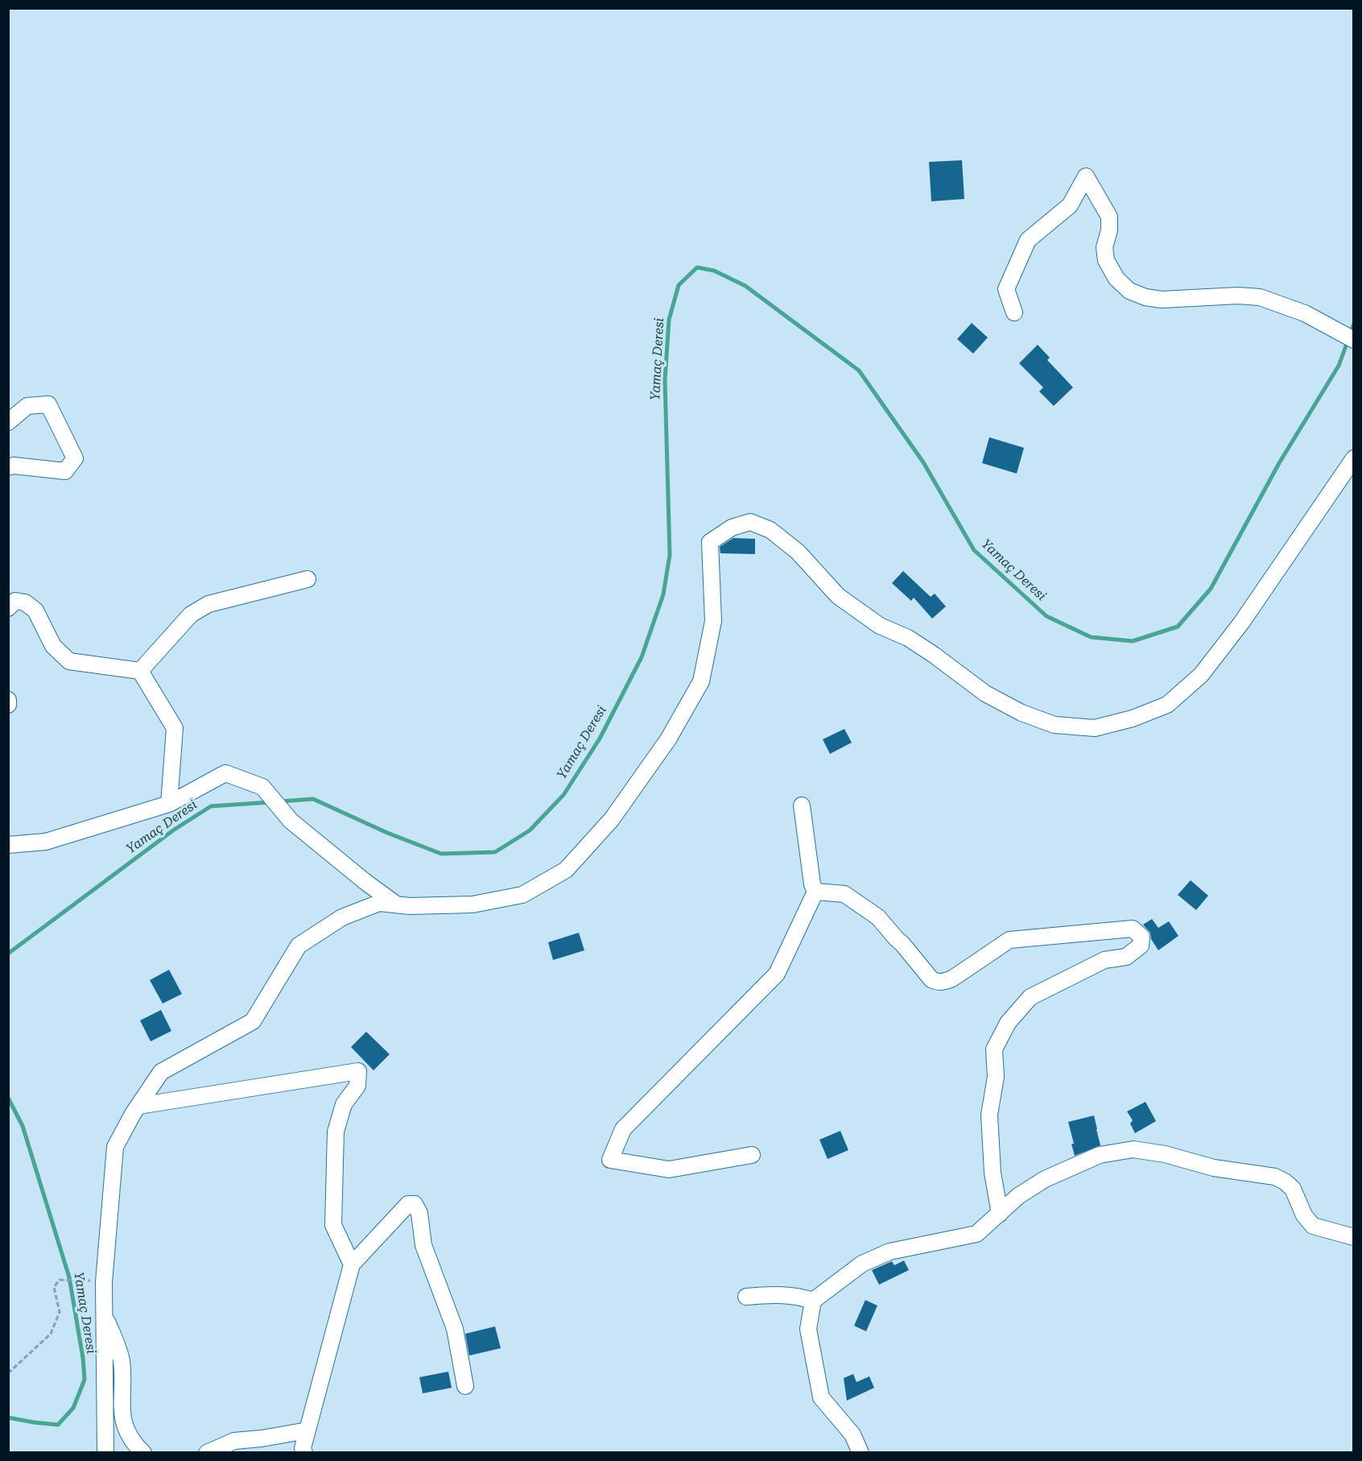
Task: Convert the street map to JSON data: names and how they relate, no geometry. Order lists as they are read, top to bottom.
{
  "water": ["Yamaç Deresi"]
}
